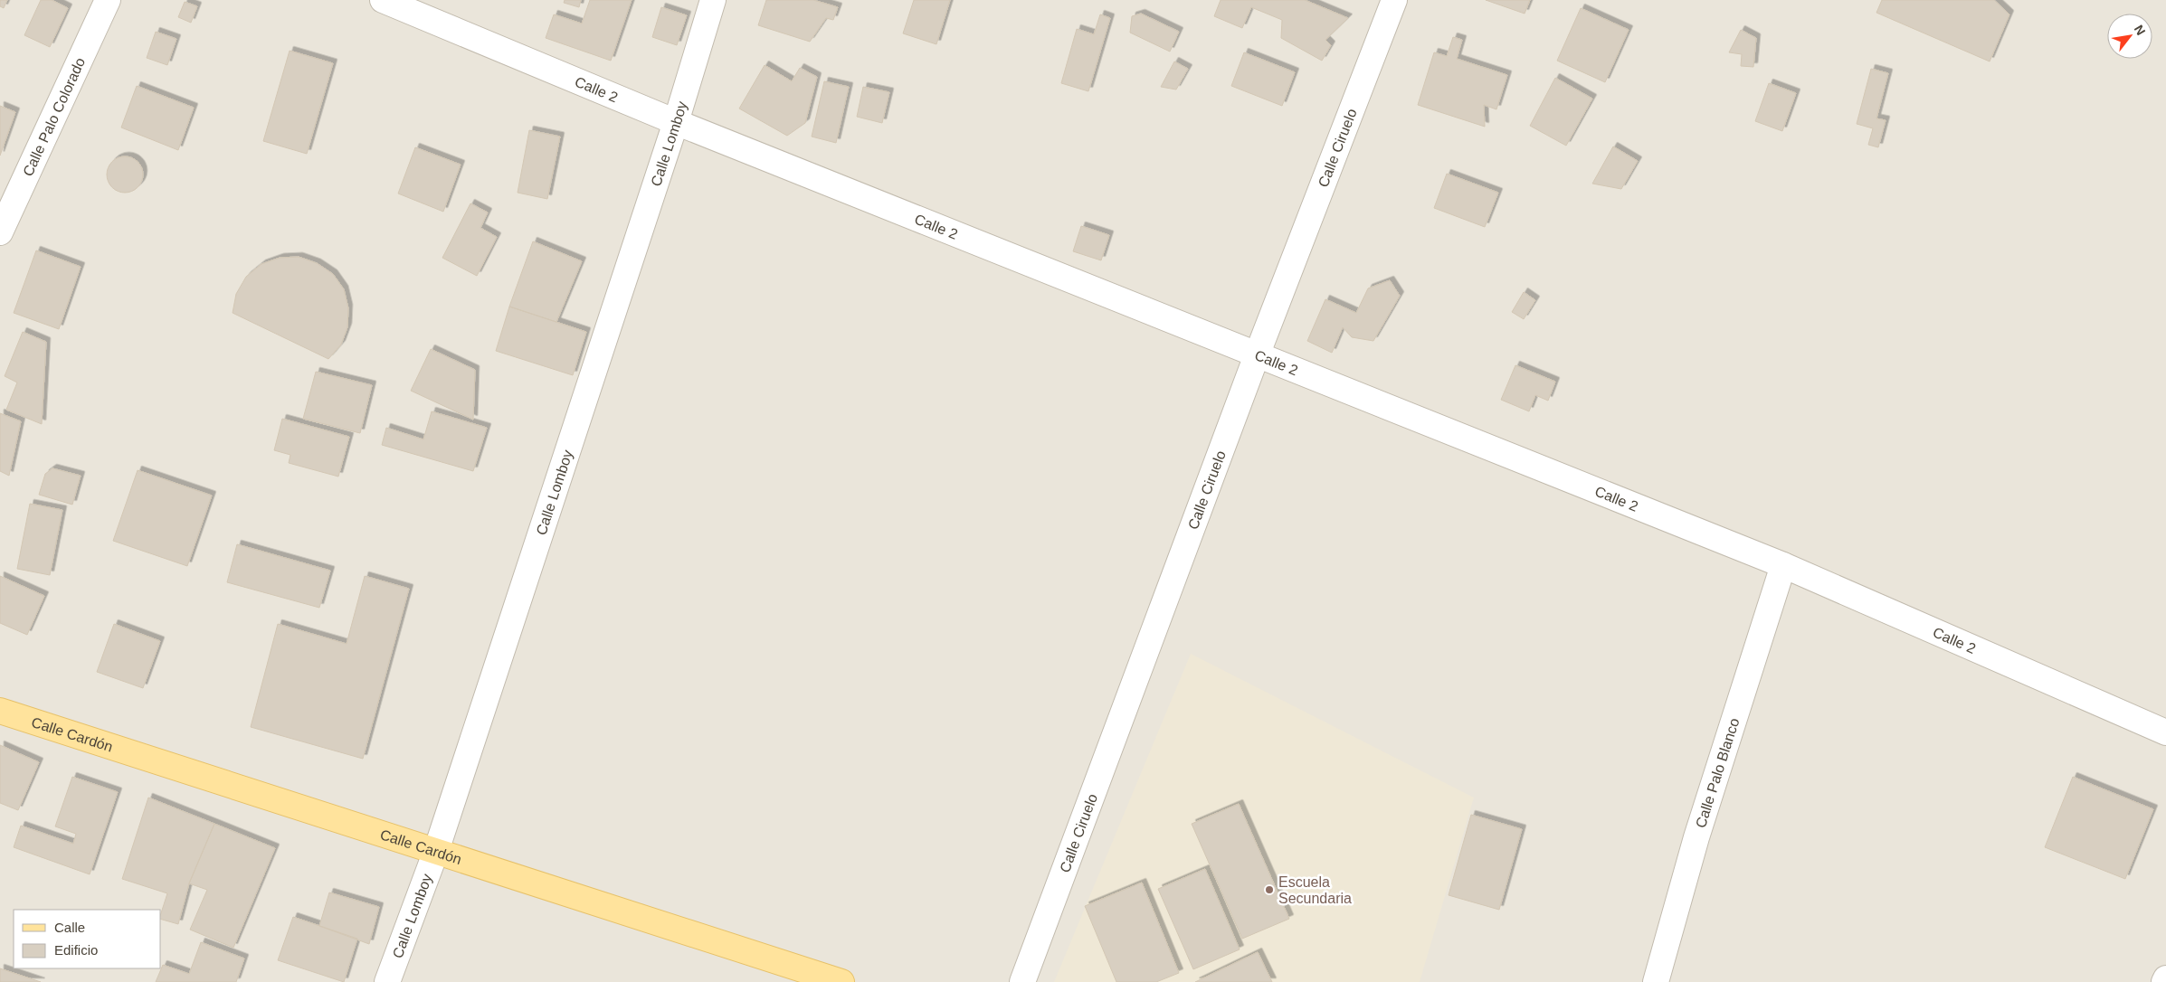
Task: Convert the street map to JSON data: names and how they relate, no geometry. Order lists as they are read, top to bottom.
{
  "streets": {
    "main road": ["Calle Cardón"],
    "street": [
      "Calle 2",
      "Calle Palo Colorado",
      "Calle Lomboy",
      "Calle Ciruelo",
      "Calle Palo Blanco"
    ]
  },
  "crossings": [
    ["Calle 2", "Calle Lomboy"],
    ["Calle 2", "Calle Ciruelo"],
    ["Calle 2", "Calle Palo Blanco"],
    ["Calle Lomboy", "Calle Cardón"]
  ],
  "places": ["Escuela Secundaria"],
  "legend": ["Calle", "Edificio"],
  "north": "top right"
}
